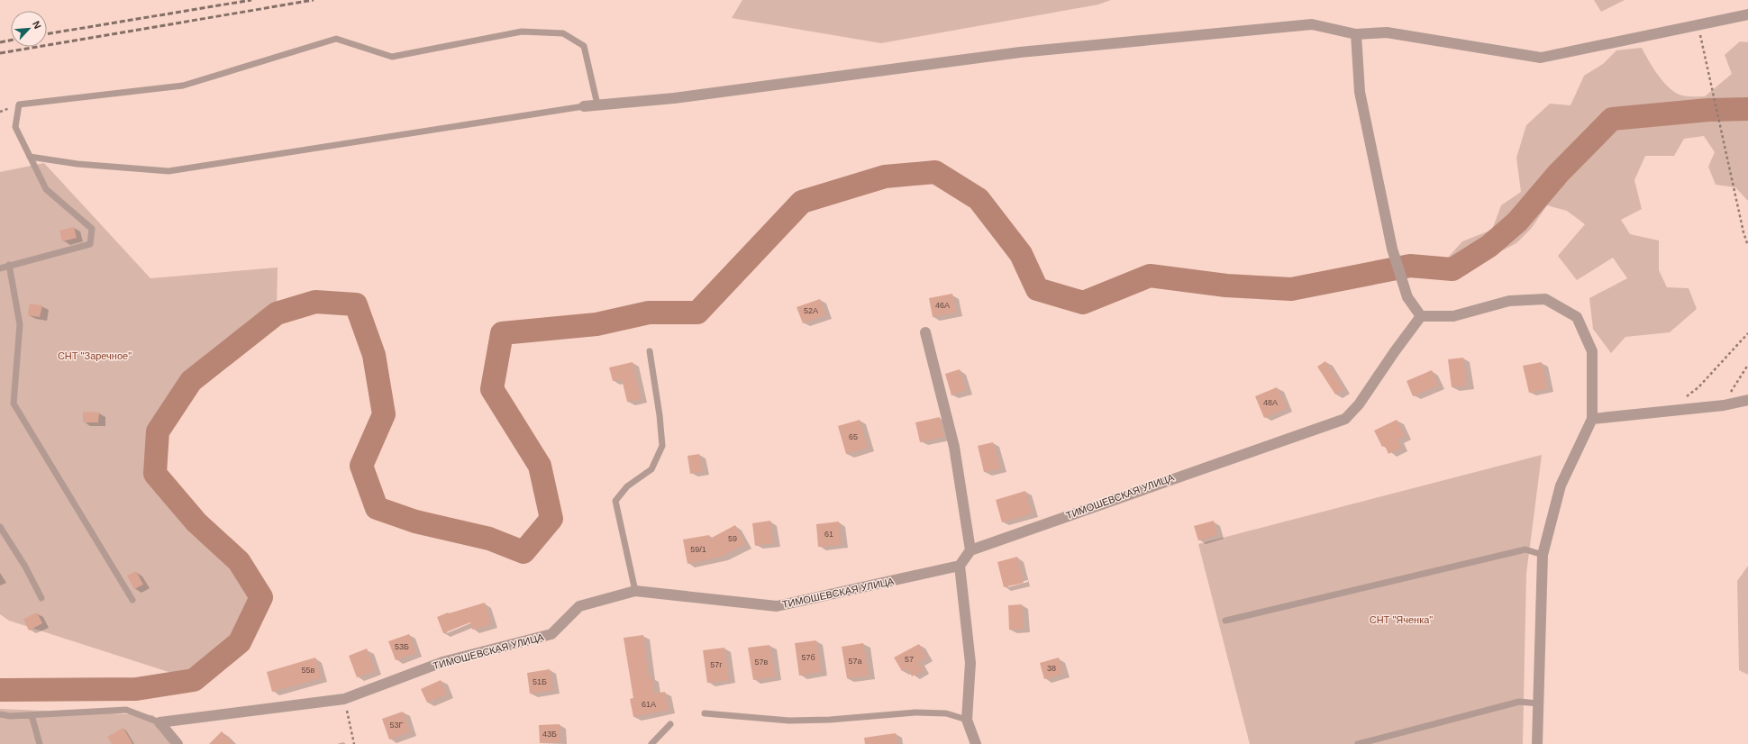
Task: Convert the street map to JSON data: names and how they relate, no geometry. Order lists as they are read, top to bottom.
{
  "streets": {
    "street": ["ТИМОШЕВСКАЯ УЛИЦА"]
  },
  "parks": ["СНТ \"Заречное\"", "СНТ \"Яченка\""],
  "house_numbers": [
    "46А",
    "52А",
    "48А",
    "65",
    "61",
    "59",
    "59/1",
    "53Б",
    "57б",
    "57",
    "57а",
    "57в",
    "57г",
    "38",
    "55в",
    "51Б",
    "61А",
    "53Г",
    "43Б"
  ],
  "north": "top right"
}
